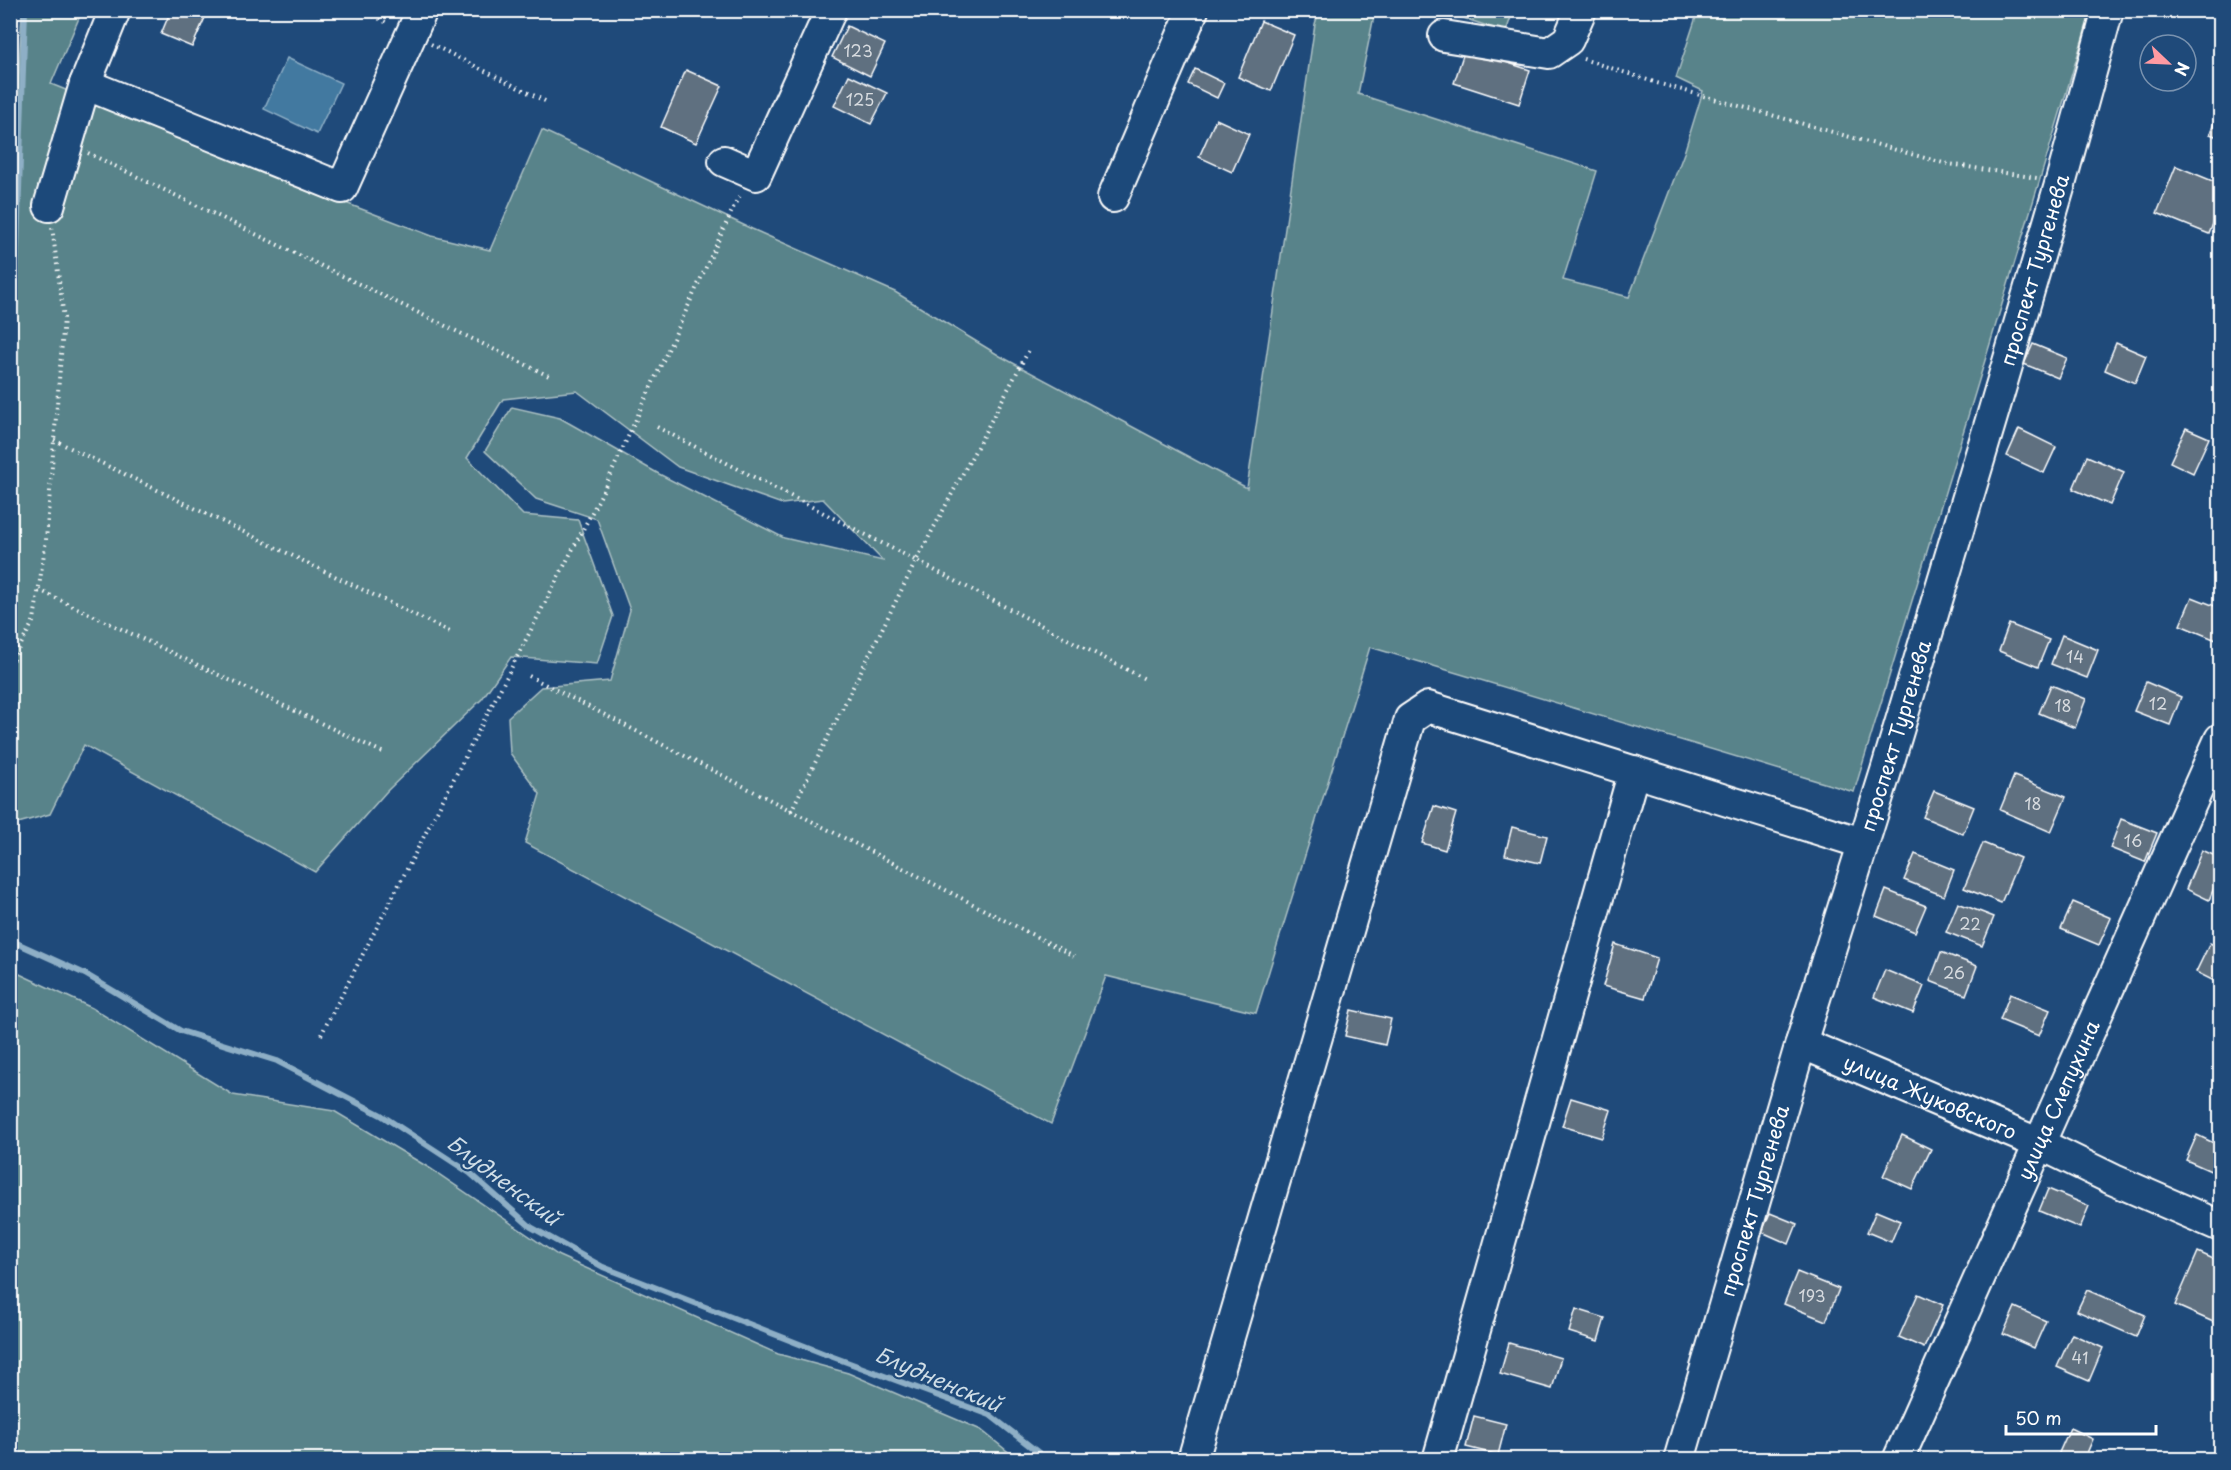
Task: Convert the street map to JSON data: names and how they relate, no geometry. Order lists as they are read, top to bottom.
{
  "streets": {
    "street": ["проспект Тургенева", "улица Жуковского", "улица Слепухина"]
  },
  "crossings": [
    ["проспект Тургенева", "улица Жуковского"],
    ["улица Жуковского", "улица Слепухина"]
  ],
  "water": ["Блудненский"],
  "house_numbers": [
    "123",
    "125",
    "14",
    "12",
    "18",
    "18",
    "16",
    "22",
    "26",
    "193",
    "41"
  ],
  "scale_bar": "50 m",
  "north": "bottom right"
}
